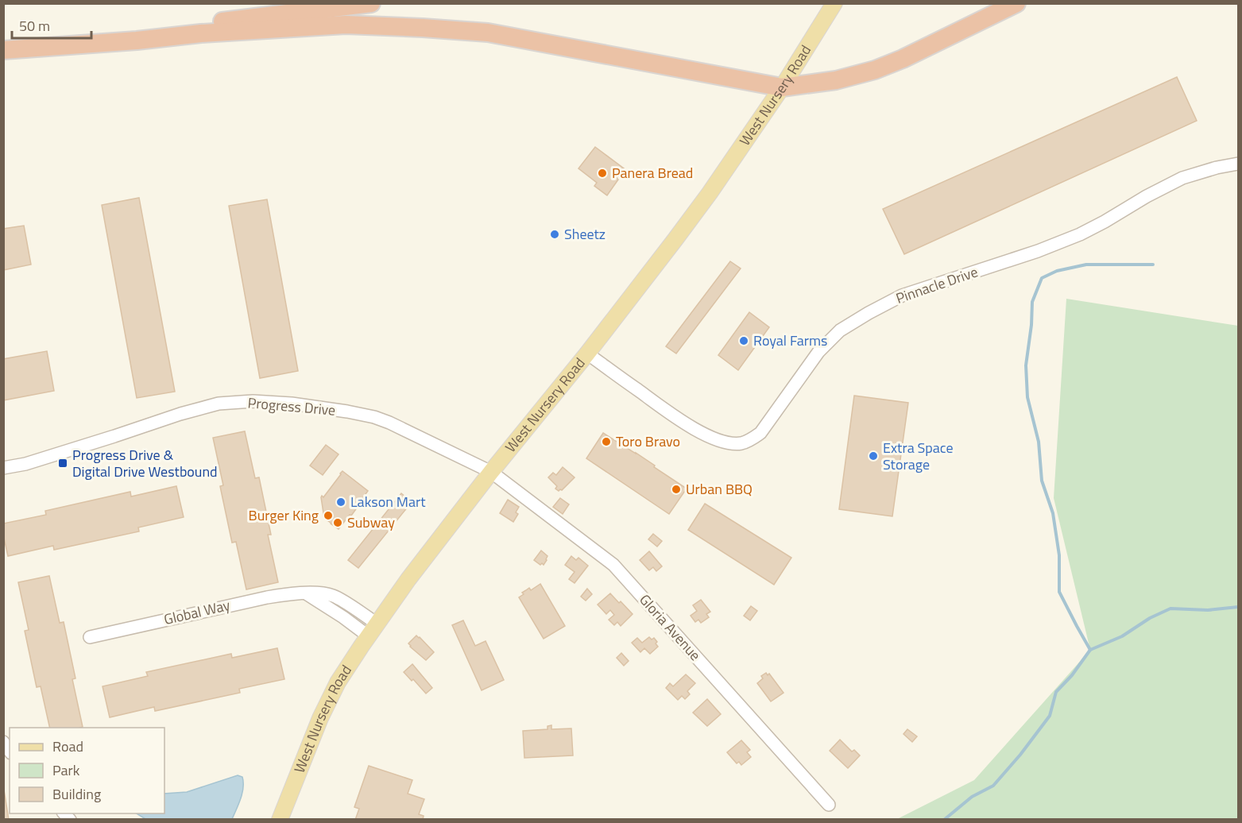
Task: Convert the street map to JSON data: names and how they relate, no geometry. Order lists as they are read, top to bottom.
{
  "streets": {
    "main road": ["West Nursery Road"],
    "street": [
      "Pinnacle Drive",
      "Progress Drive",
      "Global Way",
      "Gloria Avenue"
    ]
  },
  "crossings": [
    ["West Nursery Road", "Pinnacle Drive"],
    ["West Nursery Road", "Progress Drive"],
    ["West Nursery Road", "Global Way"],
    ["West Nursery Road", "Gloria Avenue"],
    ["Progress Drive", "Gloria Avenue"]
  ],
  "places": {
    "other": [
      "Panera Bread",
      "Sheetz",
      "Royal Farms",
      "Toro Bravo",
      "Extra Space Storage",
      "Urban BBQ",
      "Lakson Mart",
      "Burger King",
      "Subway"
    ],
    "transit": ["Progress Drive & Digital Drive Westbound"]
  },
  "legend": ["Road", "Park", "Building"],
  "scale_bar": "50 m"
}
